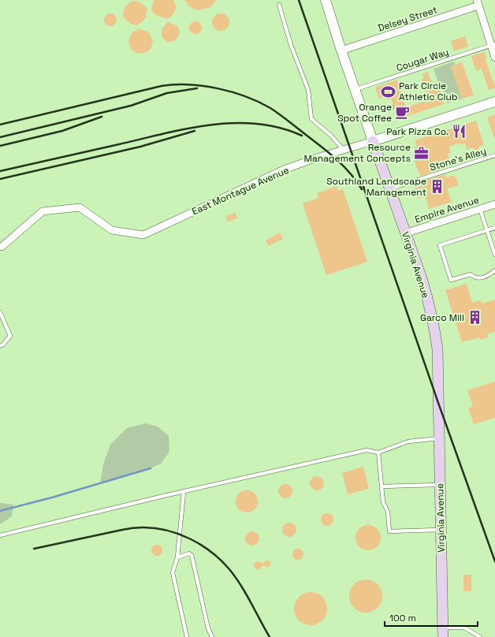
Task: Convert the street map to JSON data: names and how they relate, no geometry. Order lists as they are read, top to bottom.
{
  "streets": {
    "main road": ["Virginia Avenue"],
    "street": ["Delsey Street", "East Montague Avenue", "Empire Avenue"],
    "lane": ["Cougar Way", "Stone's Alley"]
  },
  "crossings": [
    ["Delsey Street", "Virginia Avenue"],
    ["Cougar Way", "Virginia Avenue"],
    ["Stone's Alley", "Virginia Avenue"],
    ["East Montague Avenue", "Virginia Avenue"],
    ["Empire Avenue", "Virginia Avenue"]
  ],
  "places": {
    "sports": ["Park Circle Athletic Club"],
    "cafe": ["Orange Spot Coffee"],
    "restaurant": ["Park Pizza Co."],
    "office": ["Resource Management Concepts"],
    "building": ["Southland Landscape Management", "Garco Mill"]
  },
  "scale_bar": "100 m"
}
